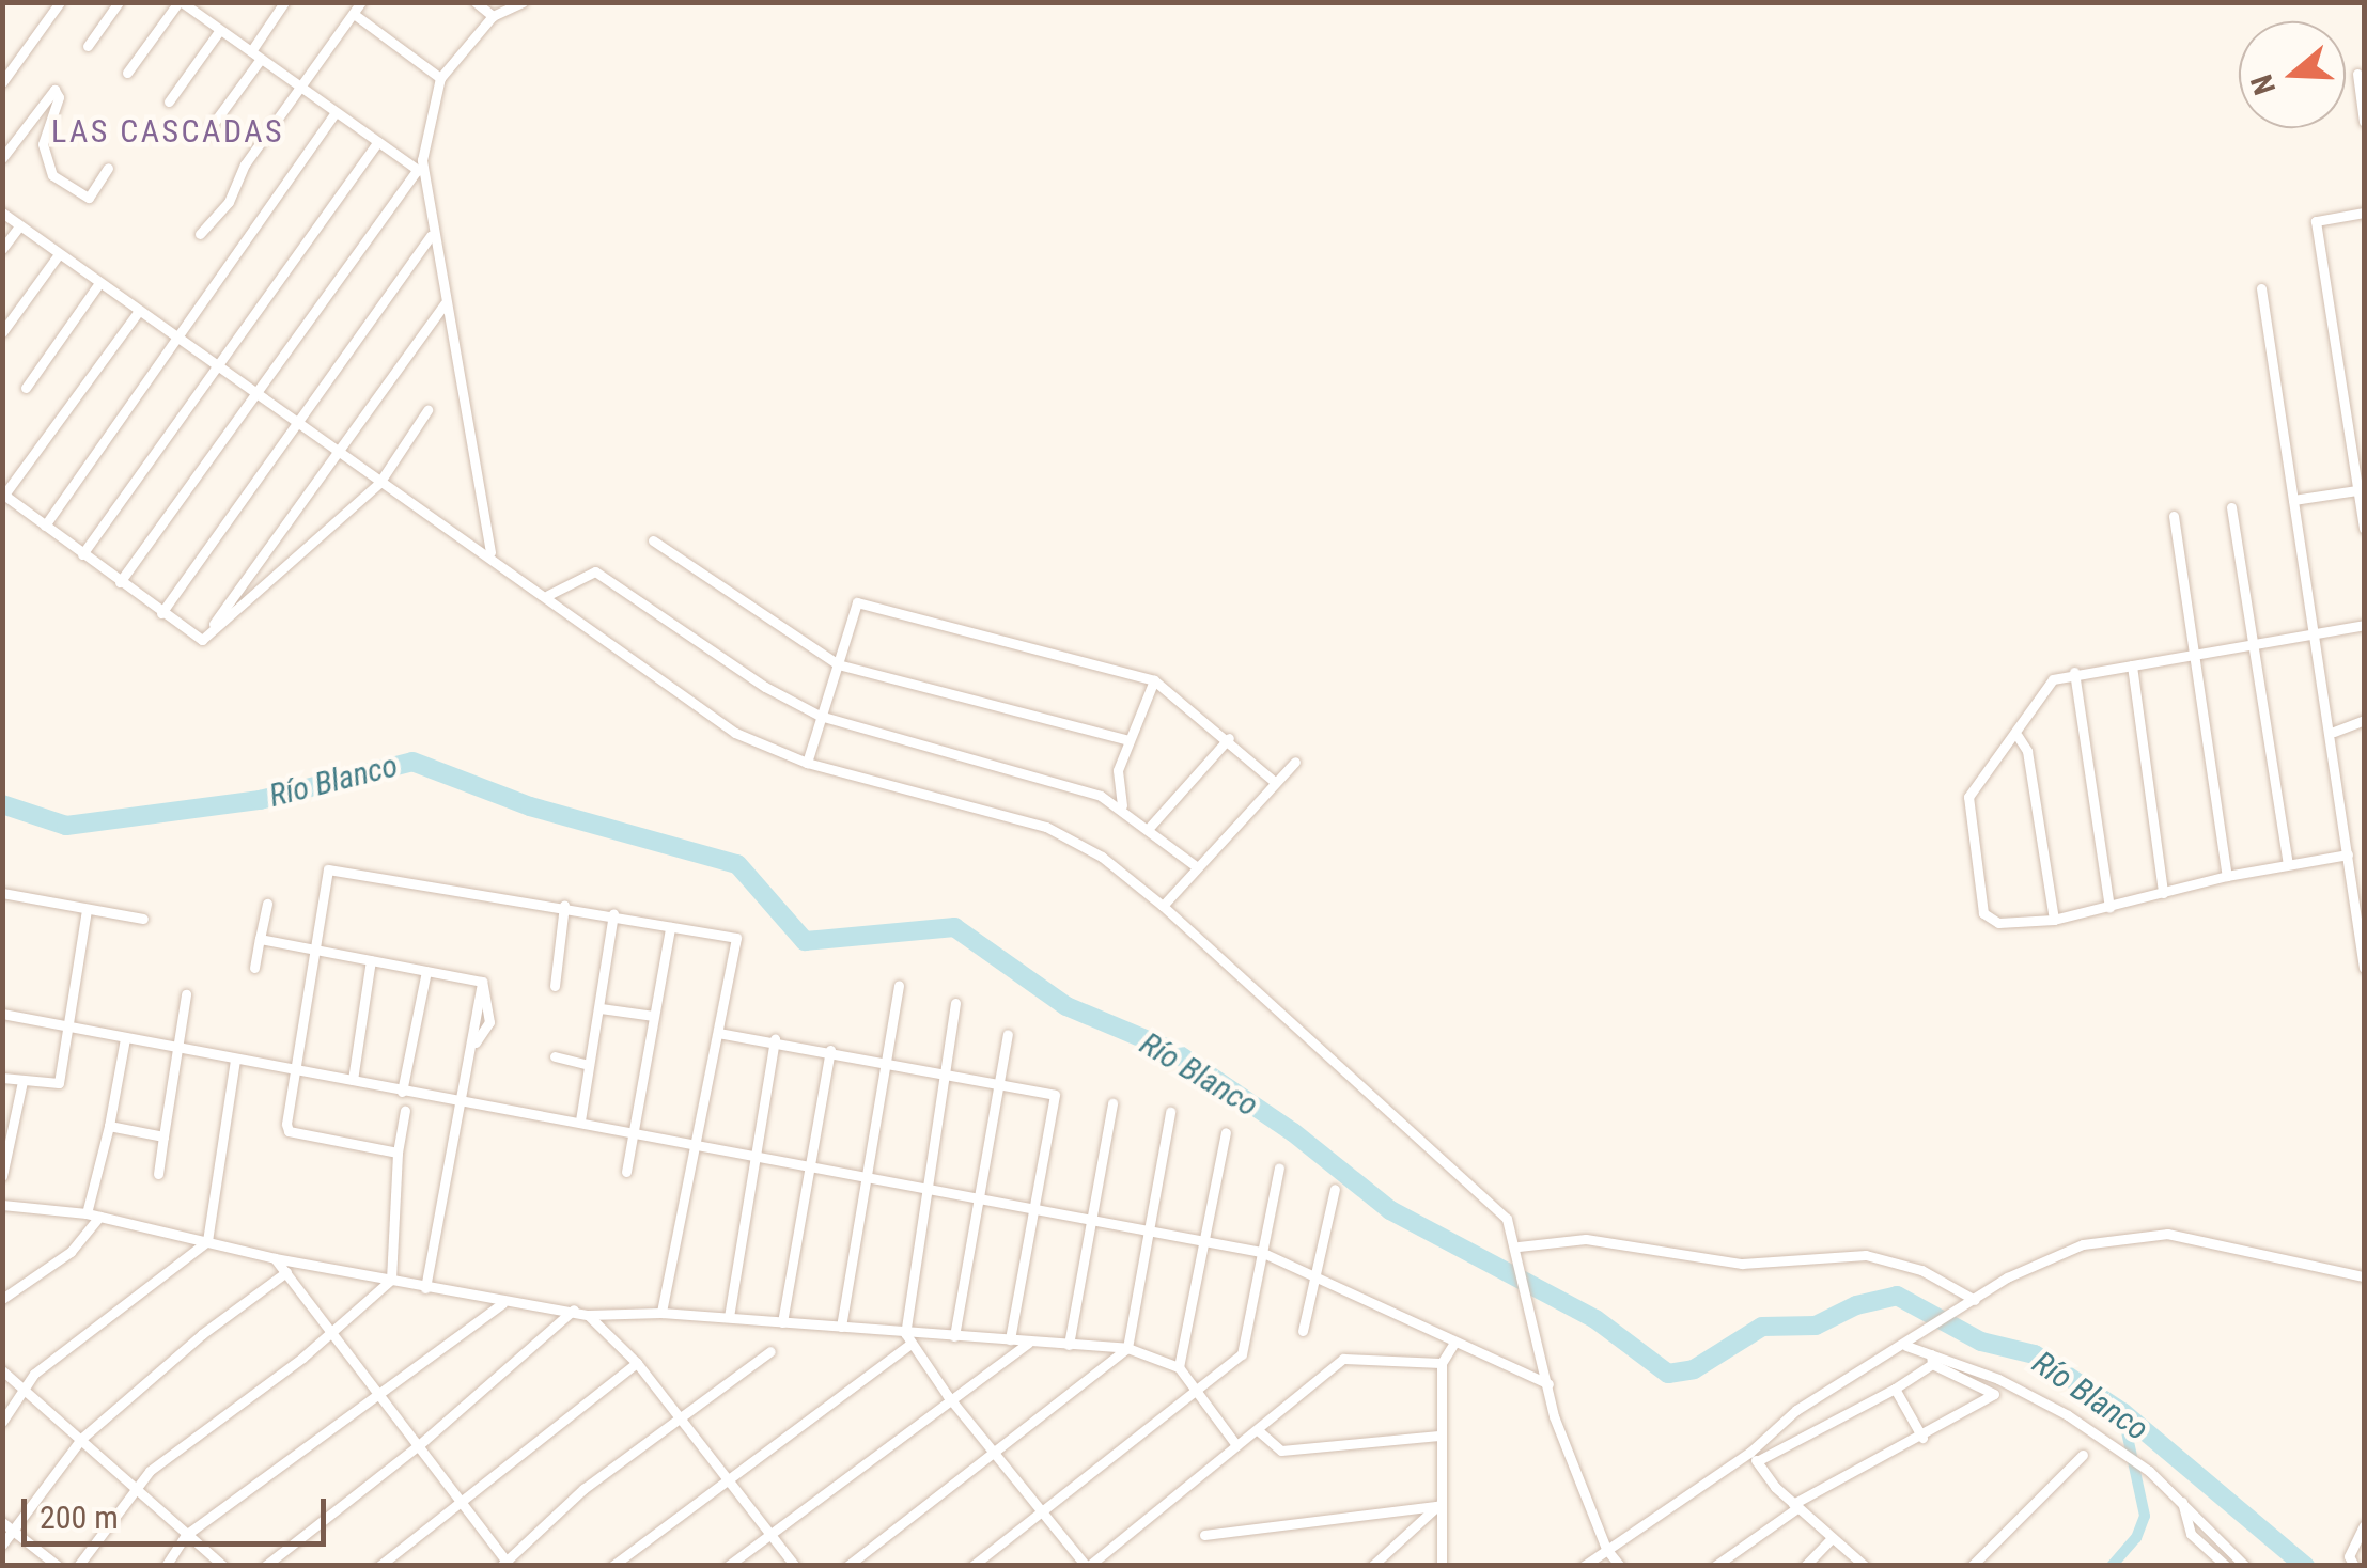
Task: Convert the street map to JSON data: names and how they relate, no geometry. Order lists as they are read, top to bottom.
{
  "districts": ["LAS CASCADAS"],
  "water": ["Río Blanco"],
  "scale_bar": "200 m",
  "north": "left"
}
